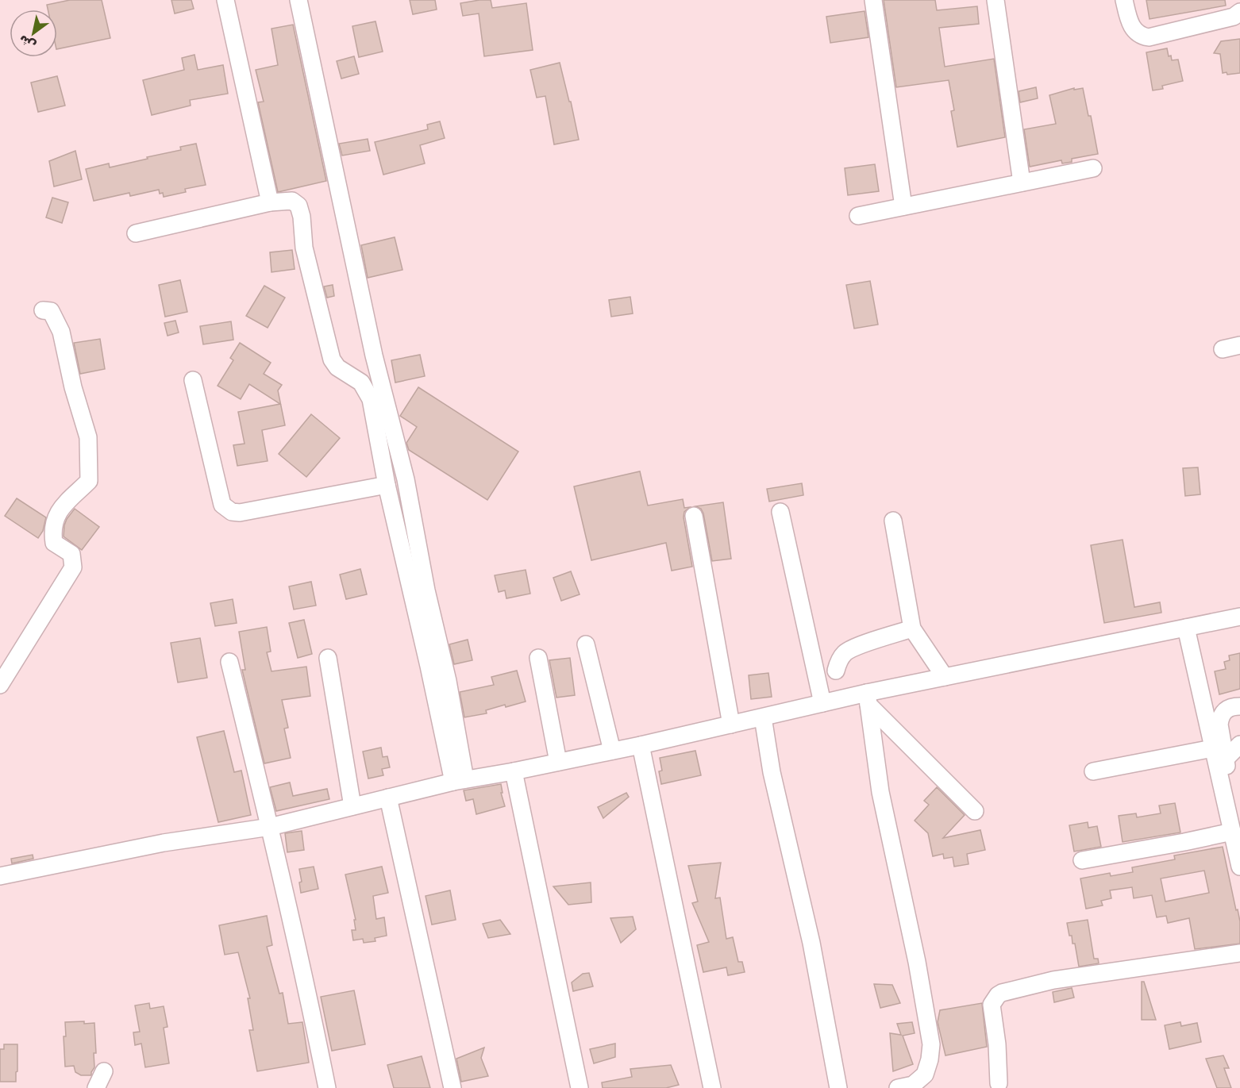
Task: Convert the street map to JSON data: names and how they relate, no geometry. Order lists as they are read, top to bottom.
{
  "north": "bottom left"
}
